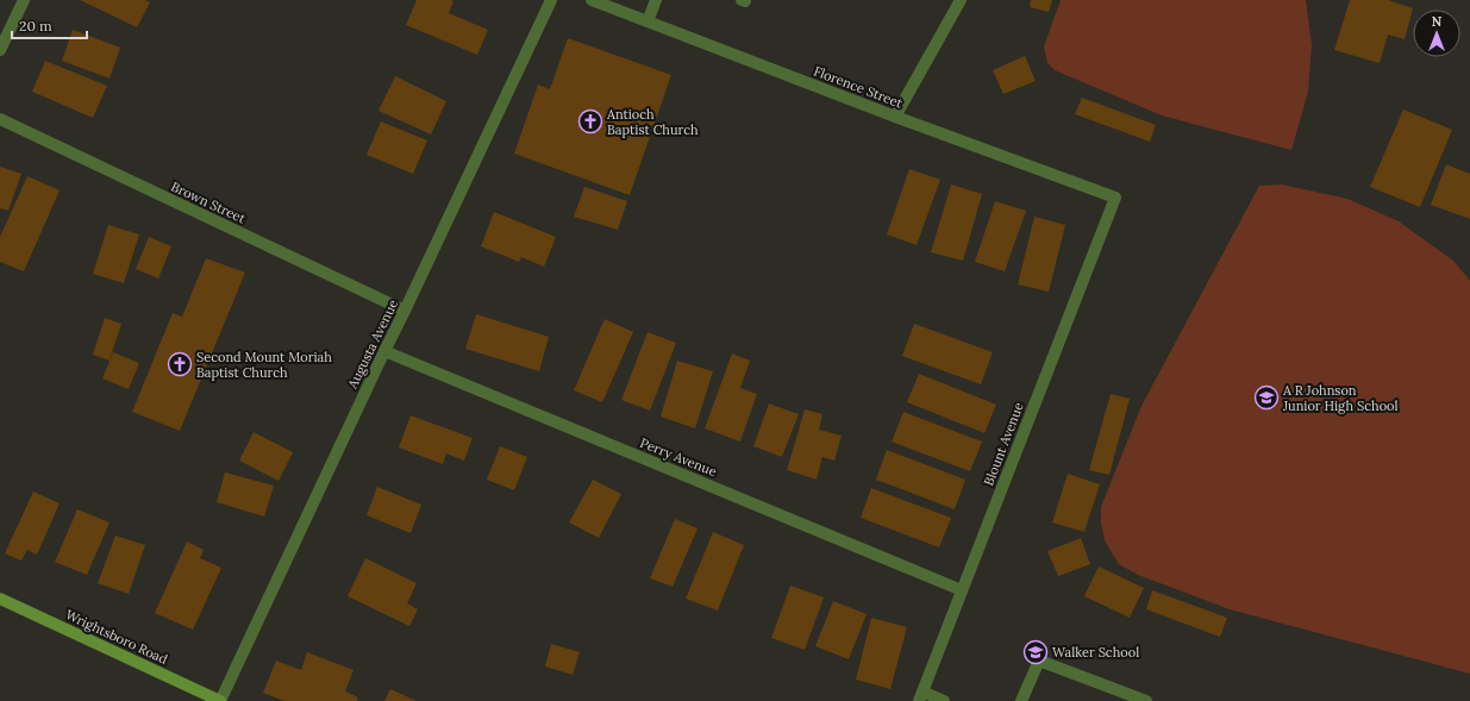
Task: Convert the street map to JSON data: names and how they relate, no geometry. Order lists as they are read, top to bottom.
{
  "streets": {
    "street": [
      "Florence Street",
      "Brown Street",
      "Augusta Avenue",
      "Blount Avenue",
      "Perry Avenue",
      "Wrightsboro Road"
    ]
  },
  "crossings": [
    ["Florence Street", "Blount Avenue"],
    ["Brown Street", "Augusta Avenue"],
    ["Augusta Avenue", "Perry Avenue"],
    ["Augusta Avenue", "Wrightsboro Road"],
    ["Blount Avenue", "Perry Avenue"]
  ],
  "places": {
    "church": ["Antioch Baptist Church", "Second Mount Moriah Baptist Church"],
    "school or university": ["A R Johnson Junior High School", "Walker School"]
  },
  "scale_bar": "20 m",
  "north": "top"
}
